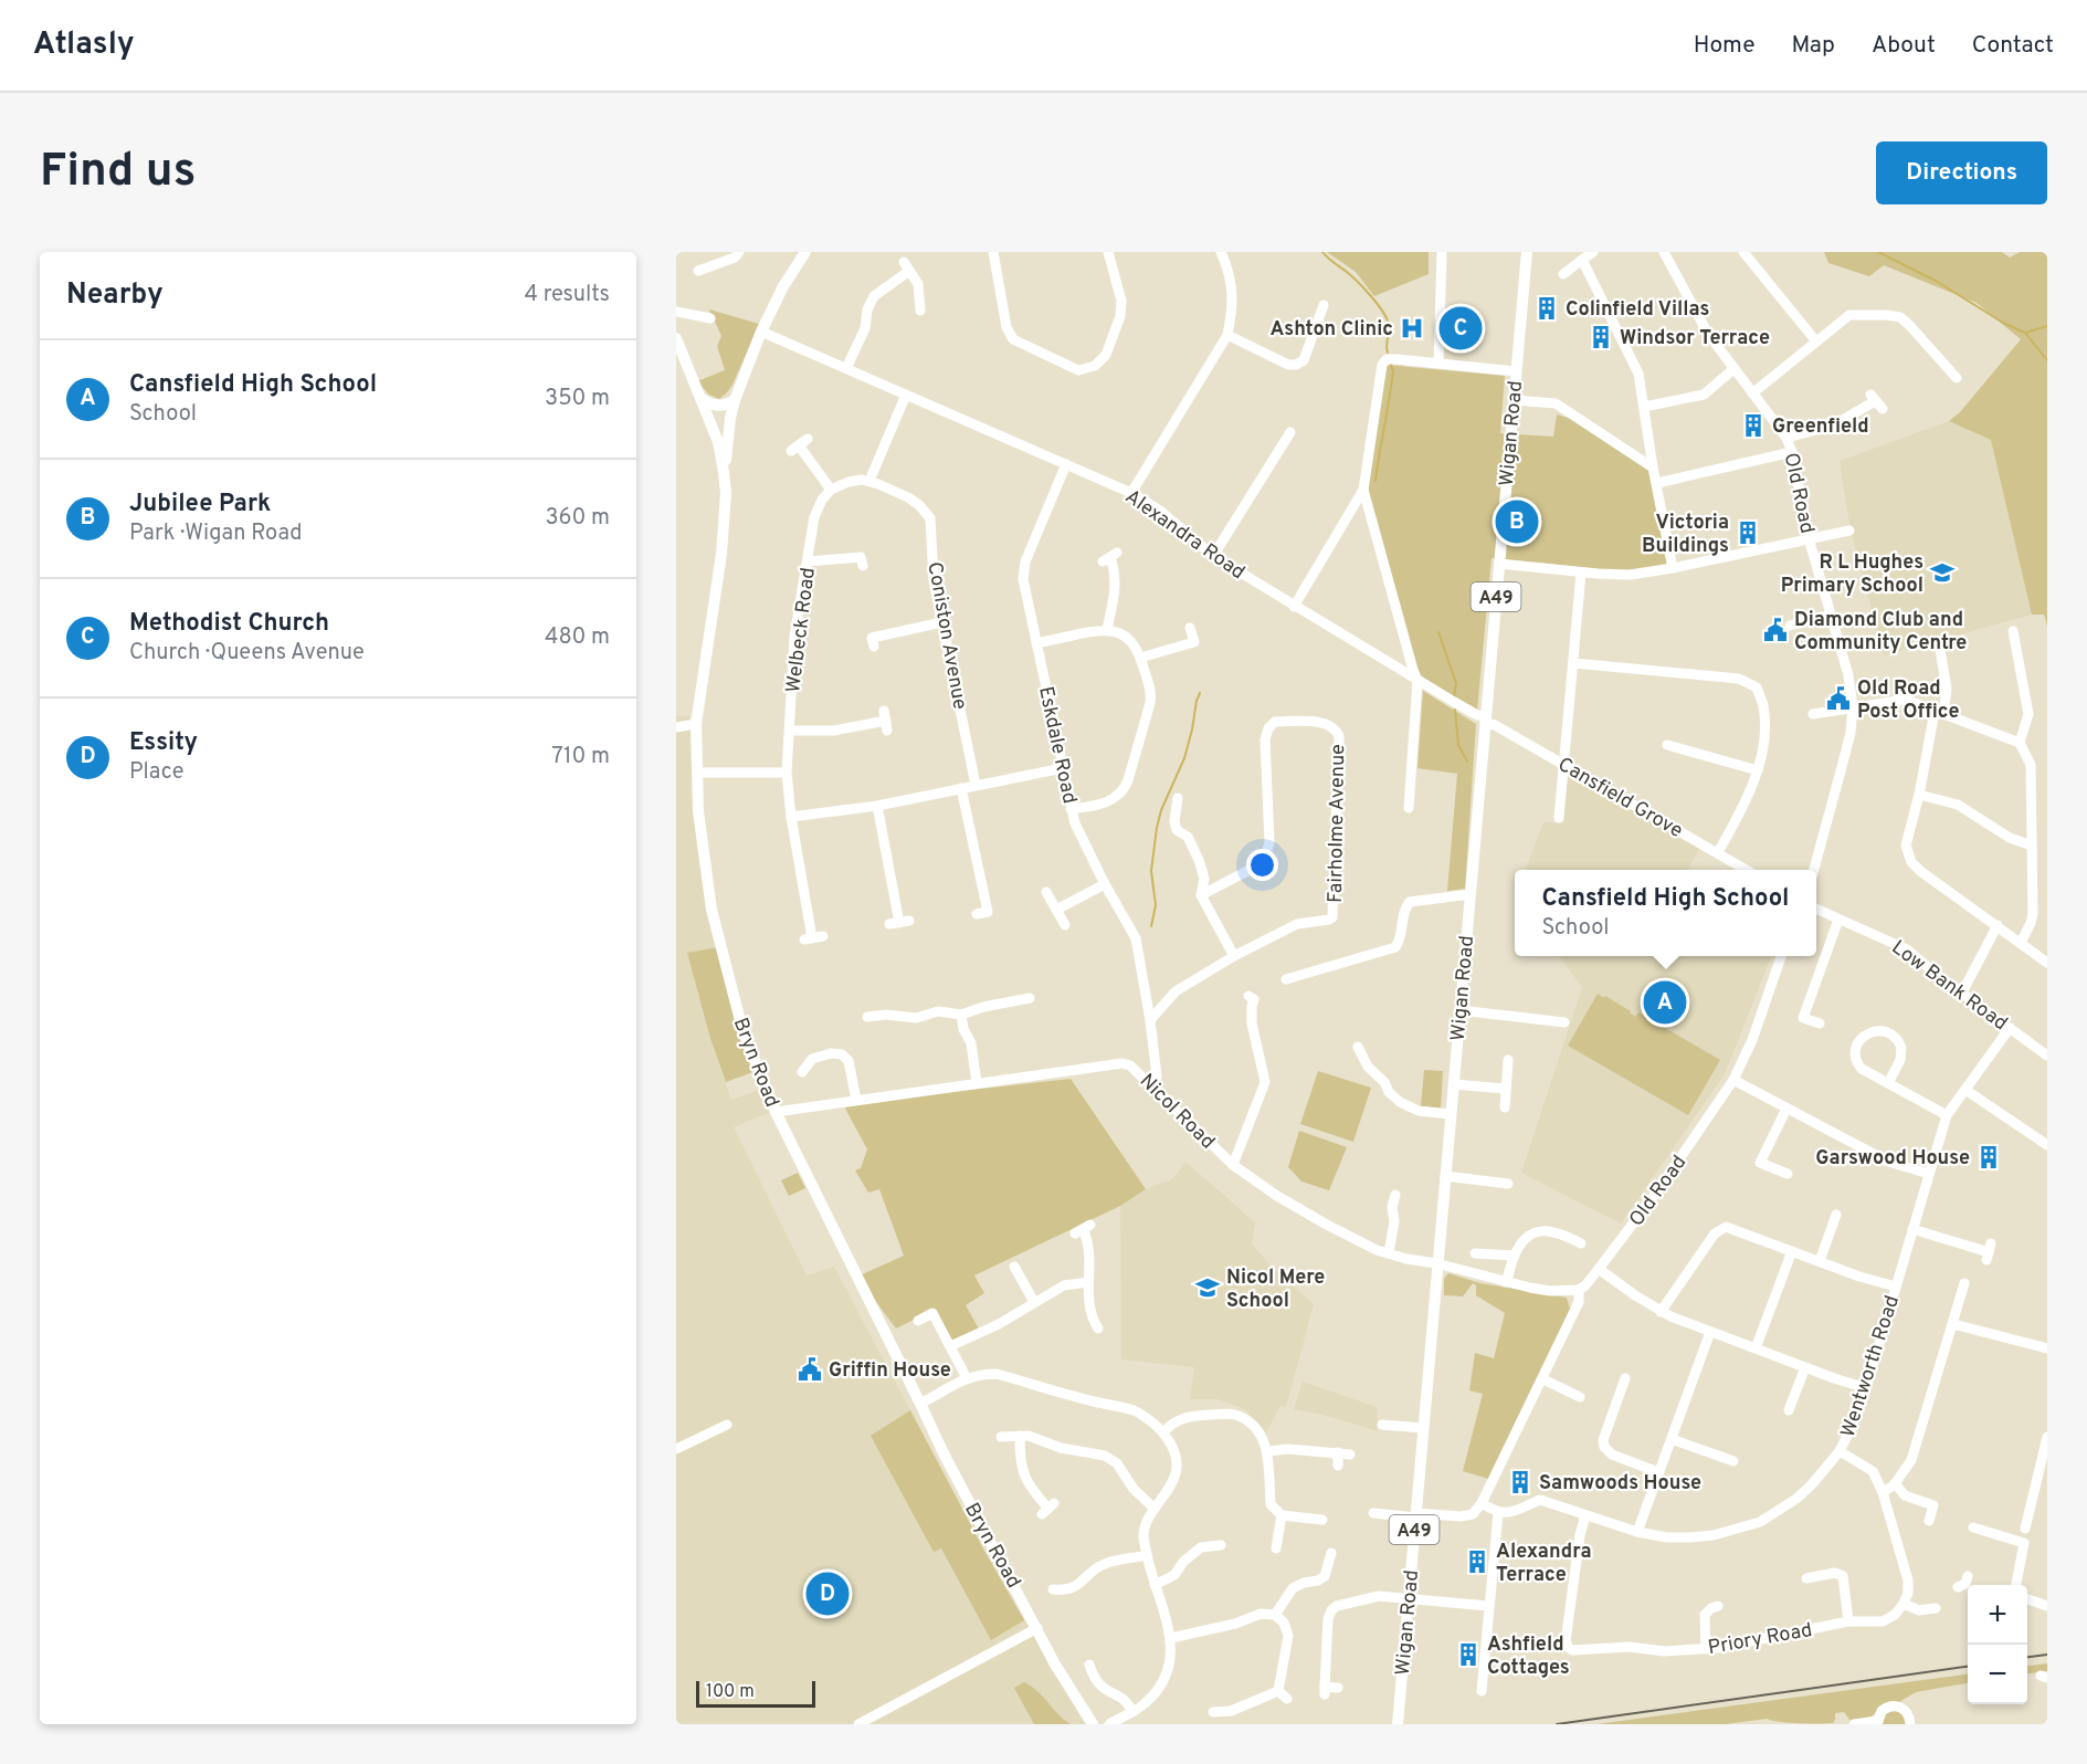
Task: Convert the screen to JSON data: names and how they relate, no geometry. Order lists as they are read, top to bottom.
{
  "streets": {
    "main road": ["Wigan Road", "A49", "Bryn Road"],
    "street": [
      "Old Road",
      "Alexandra Road",
      "Welbeck Road",
      "Coniston Avenue",
      "Eskdale Road",
      "Cansfield Grove",
      "Fairholme Avenue",
      "Low Bank Road",
      "Nicol Road",
      "Wentworth Road",
      "Priory Road"
    ]
  },
  "crossings": [
    ["Wigan Road", "Alexandra Road"],
    ["Wigan Road", "Cansfield Grove"],
    ["Wigan Road", "Nicol Road"],
    ["Alexandra Road", "Eskdale Road"],
    ["Alexandra Road", "Cansfield Grove"],
    ["Eskdale Road", "Fairholme Avenue"],
    ["Eskdale Road", "Nicol Road"],
    ["Low Bank Road", "Wentworth Road"],
    ["Bryn Road", "Nicol Road"],
    ["Wentworth Road", "Priory Road"]
  ],
  "places": {
    "building": [
      "Colinfield Villas",
      "Windsor Terrace",
      "Greenfield",
      "Victoria Buildings",
      "Garswood House",
      "Samwoods House",
      "Alexandra Terrace",
      "Ashfield Cottages"
    ],
    "hospital": ["Ashton Clinic"],
    "school or university": ["R L Hughes Primary School", "Nicol Mere School"],
    "public building": ["Diamond Club and Community Centre", "Old Road Post Office", "Griffin House"]
  },
  "scale_bar": "100 m",
  "page": {
    "header": "Atlasly",
    "nav": [
      "Home",
      "Map",
      "About",
      "Contact"
    ],
    "buttons": "Directions",
    "title": "Find us",
    "heading": ["Nearby", "4 results"],
    "pins": [
      "C",
      "B",
      "A",
      "D"
    ],
    "list": [
      {
        "mark": "A",
        "name": "Cansfield High School",
        "note": "School",
        "value": "350 m"
      },
      {
        "mark": "B",
        "name": "Jubilee Park",
        "note": "Park · Wigan Road",
        "value": "360 m"
      },
      {
        "mark": "C",
        "name": "Methodist Church",
        "note": "Church · Queens Avenue",
        "value": "480 m"
      },
      {
        "mark": "D",
        "name": "Essity",
        "note": "Place",
        "value": "710 m"
      }
    ],
    "popup": ["Cansfield High School", "School"],
    "map_buttons": ["+", "−"],
    "scale": "100 m"
  }
}
